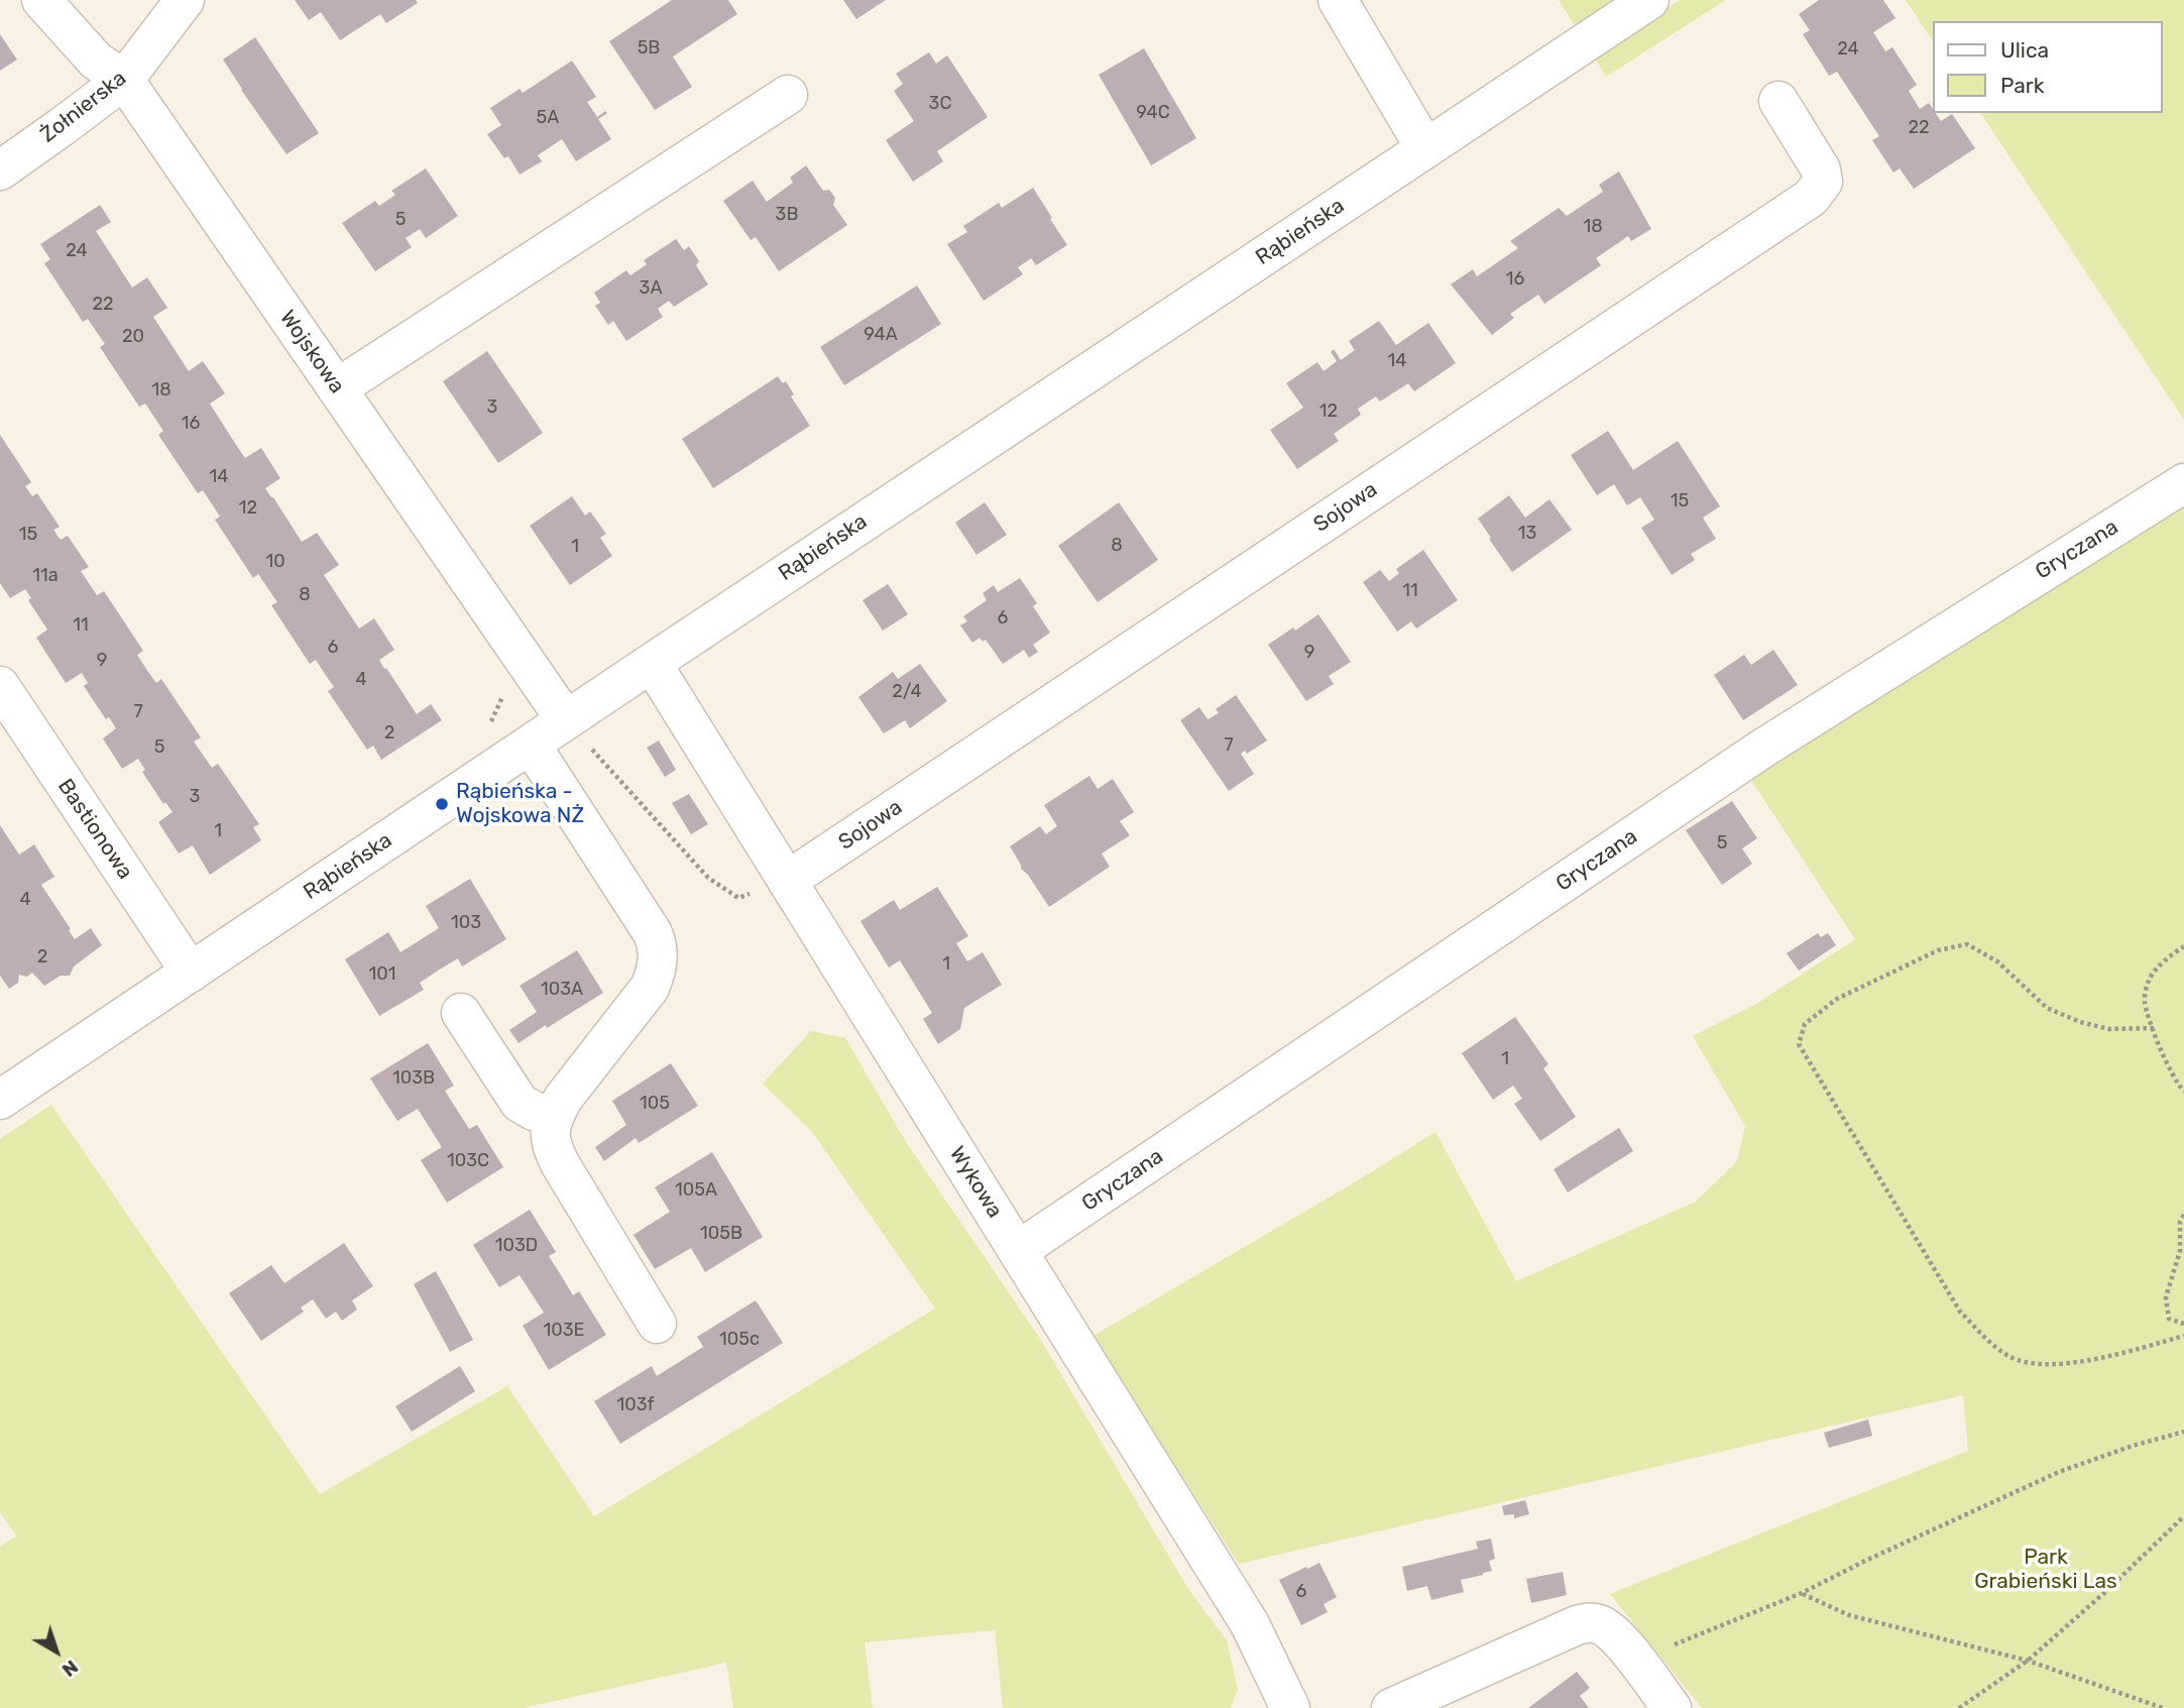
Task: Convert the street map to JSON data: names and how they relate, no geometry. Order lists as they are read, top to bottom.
{
  "streets": {
    "street": [
      "Żołnierska",
      "Rąbieńska",
      "Wojskowa",
      "Sojowa",
      "Gryczana",
      "Bastionowa",
      "Wykowa"
    ]
  },
  "crossings": [
    ["Żołnierska", "Wojskowa"],
    ["Rąbieńska", "Wojskowa"],
    ["Rąbieńska", "Bastionowa"],
    ["Rąbieńska", "Wykowa"],
    ["Sojowa", "Wykowa"],
    ["Gryczana", "Wykowa"]
  ],
  "parks": ["Park Grabieński Las"],
  "places": ["Rąbieńska - Wojskowa NŻ"],
  "house_numbers": [
    "5B",
    "24",
    "3C",
    "94C",
    "5A",
    "22",
    "3B",
    "5",
    "18",
    "24",
    "16",
    "3A",
    "22",
    "94A",
    "20",
    "14",
    "18",
    "3",
    "12",
    "16",
    "14",
    "15",
    "12",
    "13",
    "15",
    "8",
    "1",
    "10",
    "11a",
    "11",
    "8",
    "6",
    "11",
    "6",
    "9",
    "9",
    "4",
    "2/4",
    "7",
    "2",
    "7",
    "5",
    "3",
    "1",
    "5",
    "4",
    "103",
    "2",
    "1",
    "101",
    "103A",
    "1",
    "103B",
    "105",
    "103C",
    "105A",
    "105B",
    "103D",
    "103E",
    "105c",
    "103f",
    "6"
  ],
  "legend": ["Ulica", "Park"],
  "north": "bottom right"
}
